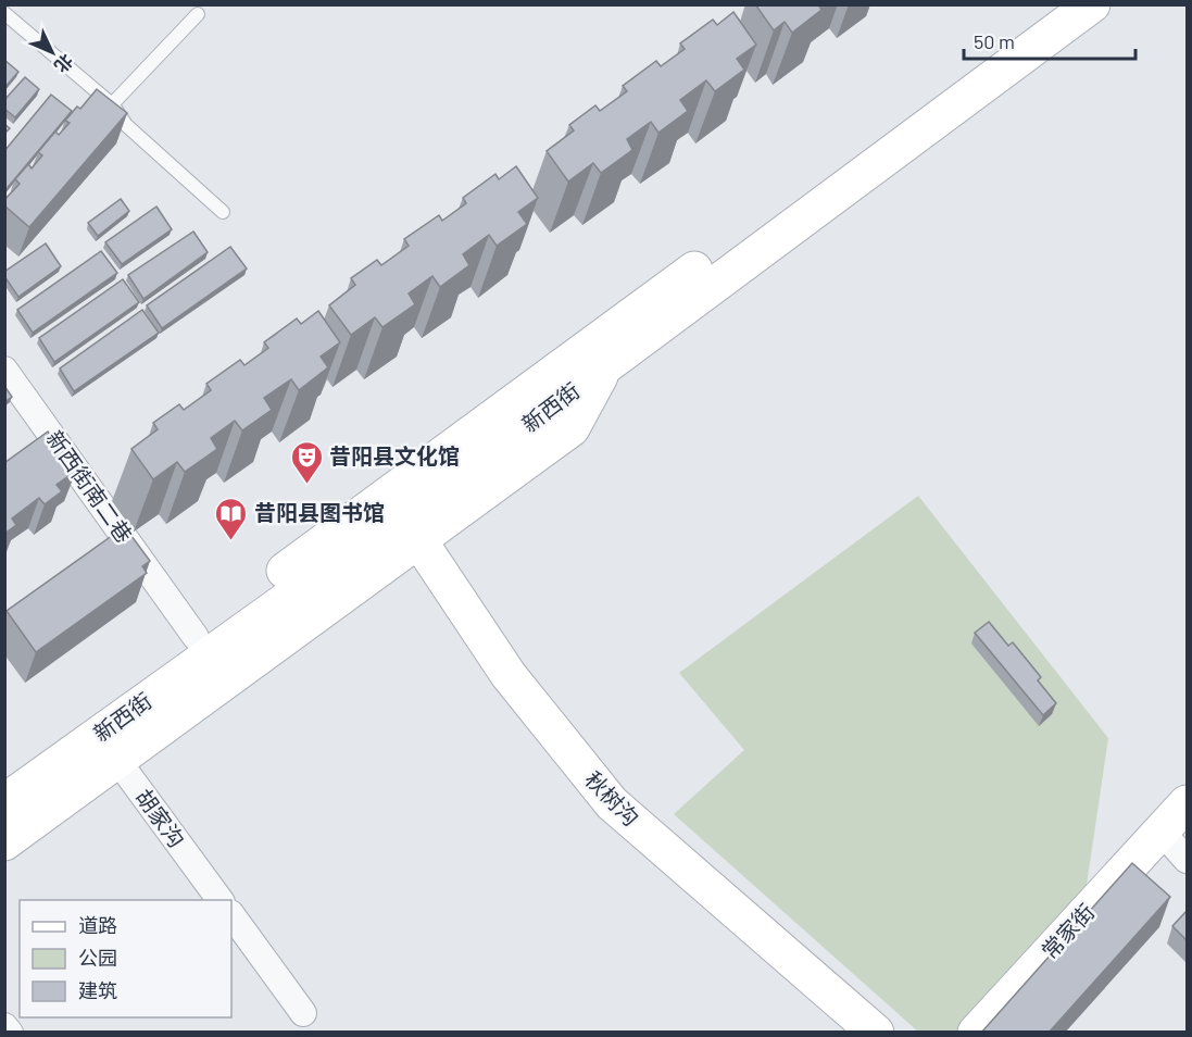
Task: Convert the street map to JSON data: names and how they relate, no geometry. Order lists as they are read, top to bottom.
{
  "streets": {
    "main road": ["新西街", "秋树沟", "常家街"],
    "street": ["新西街南二巷", "胡家沟"]
  },
  "crossings": [
    ["新西街", "新西街南二巷"],
    ["新西街", "秋树沟"],
    ["新西街", "胡家沟"]
  ],
  "places": {
    "theatre": ["昔阳县文化馆"],
    "library": ["昔阳县图书馆"]
  },
  "legend": ["道路", "公园", "建筑"],
  "scale_bar": "50 m",
  "north": "bottom right"
}
